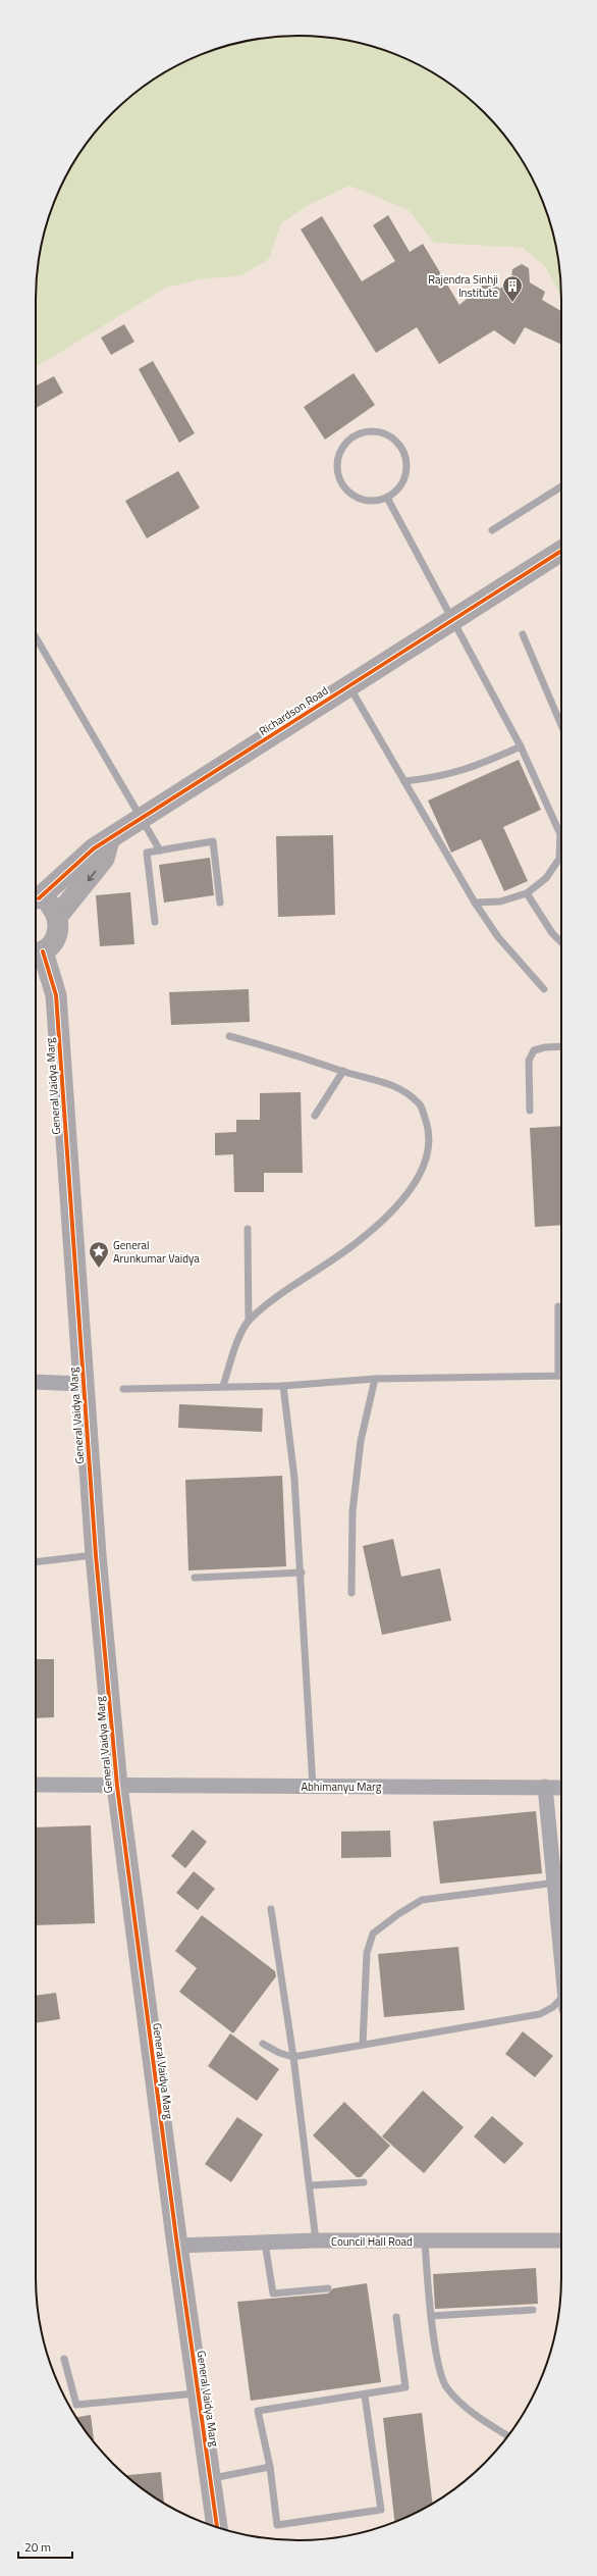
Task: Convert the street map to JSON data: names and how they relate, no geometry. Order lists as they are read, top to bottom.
{
  "streets": {
    "street": [
      "Richardson Road",
      "General Vaidya Marg",
      "Abhimanyu Marg",
      "Council Hall Road"
    ]
  },
  "crossings": [
    ["General Vaidya Marg", "Abhimanyu Marg"],
    ["General Vaidya Marg", "Council Hall Road"]
  ],
  "places": {
    "building": ["Rajendra Sinhji Institute"],
    "place": ["General Arunkumar Vaidya"]
  },
  "scale_bar": "20 m"
}
